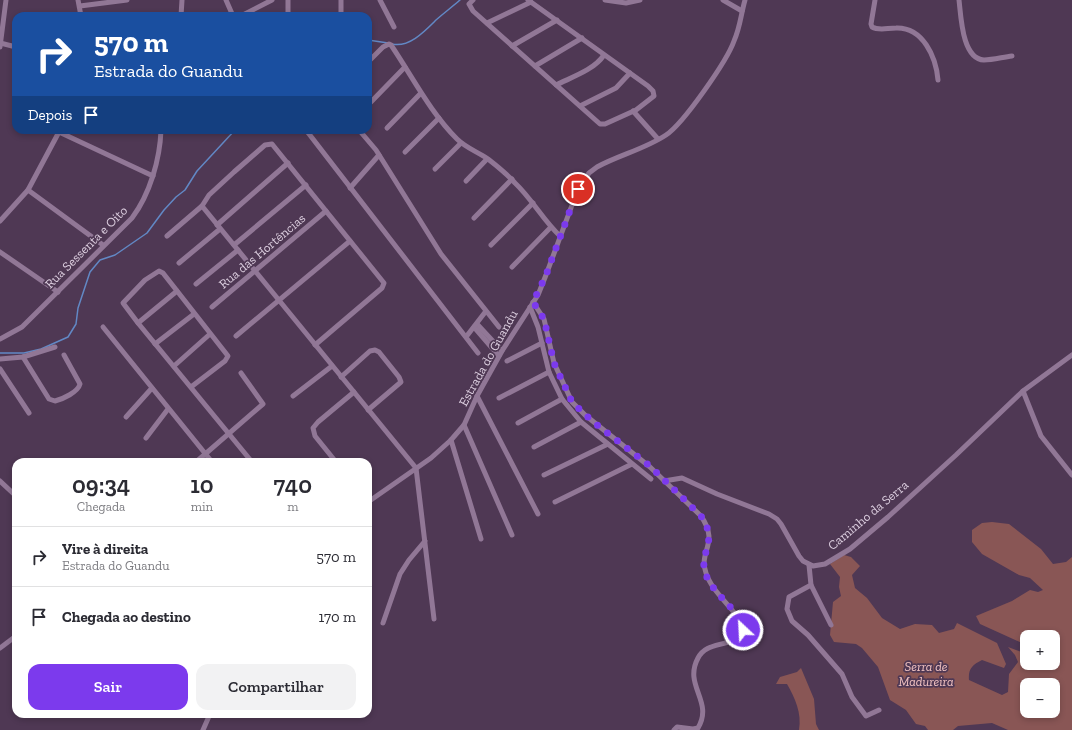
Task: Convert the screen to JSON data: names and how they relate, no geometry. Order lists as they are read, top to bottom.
{
  "streets": {
    "street": [
      "Rua Sessenta e Oito",
      "Rua das Hortências",
      "Estrada do Guandu",
      "Caminho da Serra"
    ]
  },
  "parks": ["Serra de Madureira"],
  "page": {
    "turn": ["570 m", "Estrada do Guandu"],
    "then": "Depois",
    "eta": [
      "09:34",
      "Chegada",
      "10",
      "min",
      "740",
      "m"
    ],
    "list": [
      {
        "name": "Vire à direita",
        "note": "Estrada do Guandu",
        "value": "570 m"
      },
      {
        "name": "Chegada ao destino",
        "value": "170 m"
      }
    ],
    "map_buttons": ["+", "−"],
    "buttons": ["Sair", "Compartilhar"]
  }
}
